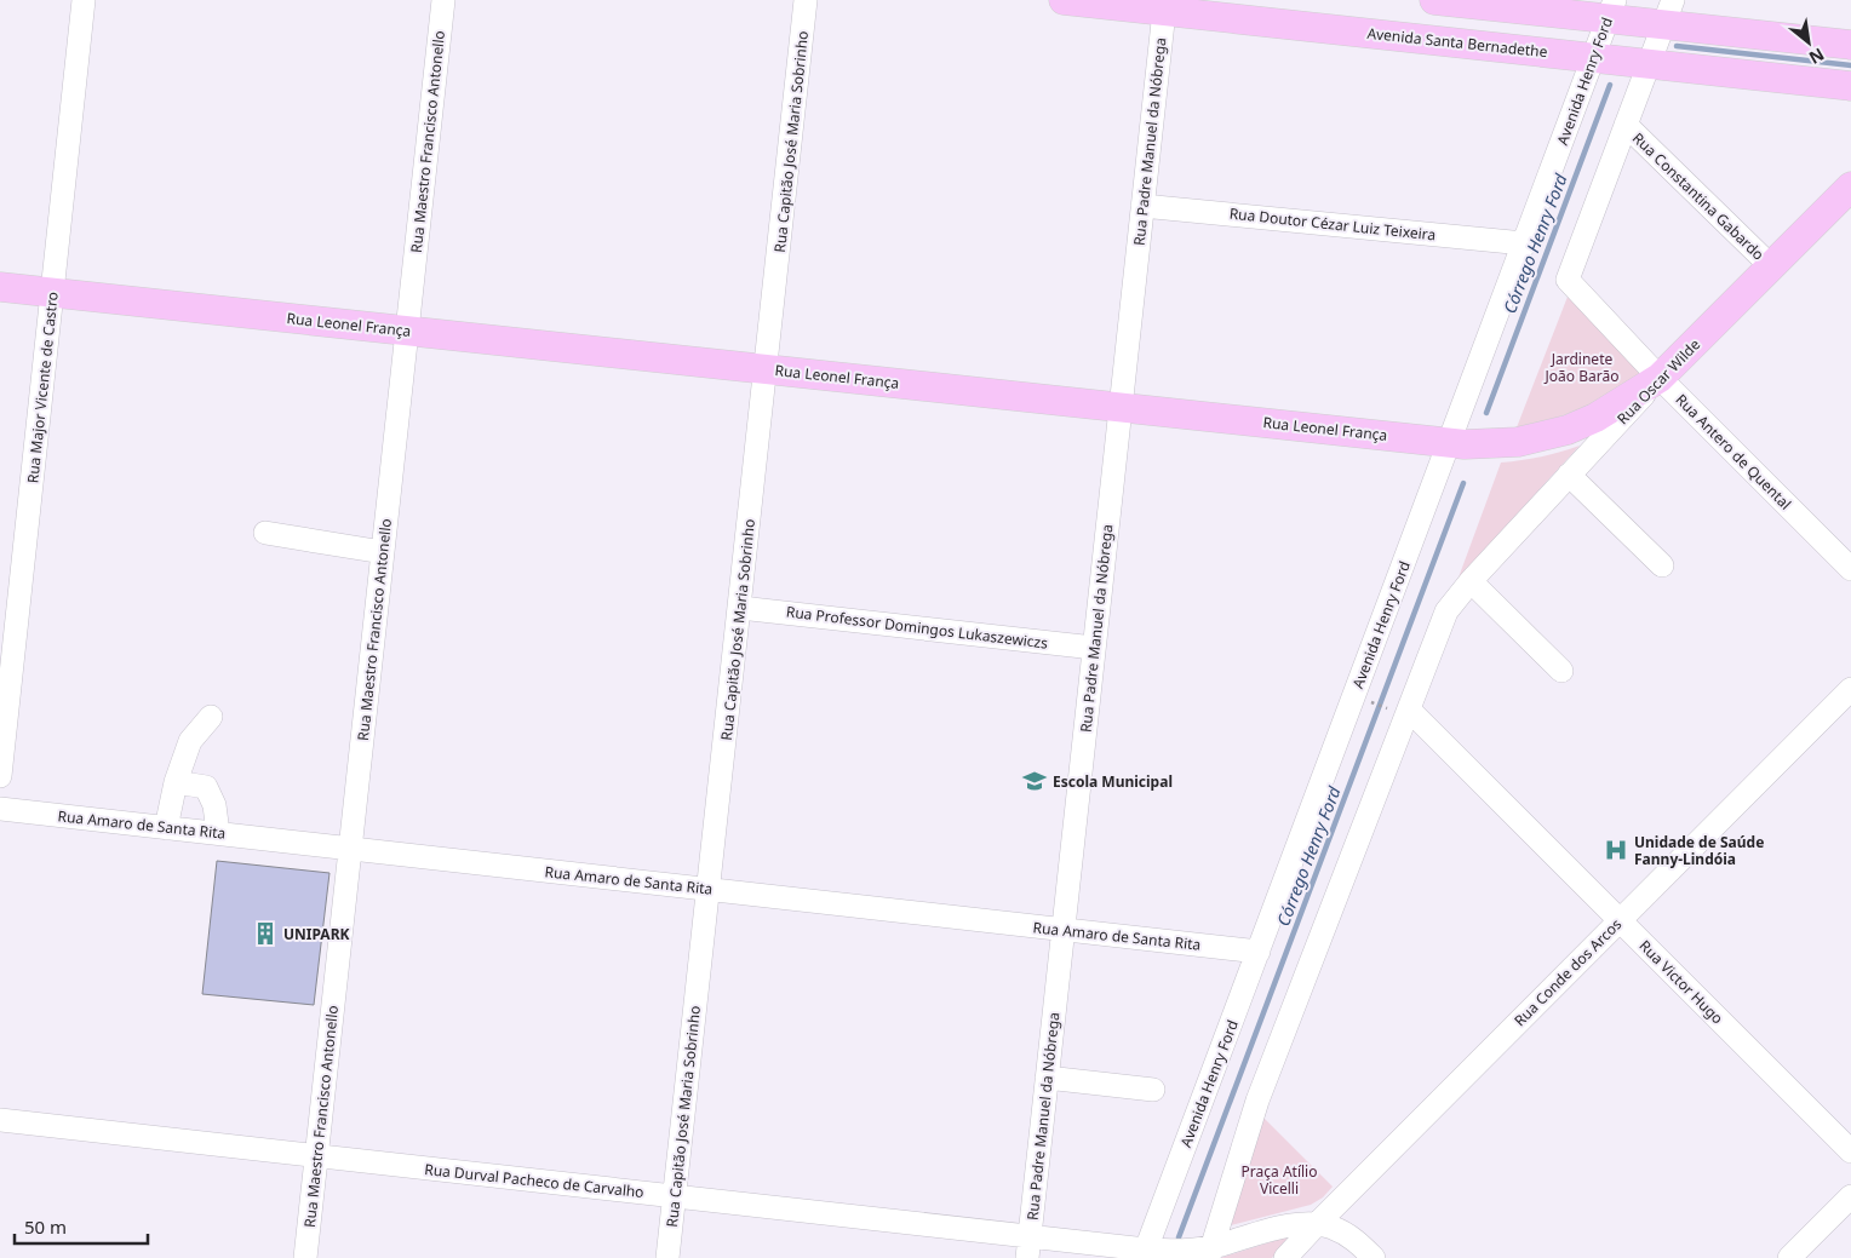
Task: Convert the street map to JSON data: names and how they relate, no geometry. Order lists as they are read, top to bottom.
{
  "streets": {
    "main road": ["Avenida Santa Bernadethe", "Rua Leonel França", "Rua Oscar Wilde"],
    "street": [
      "Avenida Henry Ford",
      "Rua Maestro Francisco Antonello",
      "Rua Capitão José Maria Sobrinho",
      "Rua Padre Manuel da Nóbrega",
      "Rua Constantina Gabardo",
      "Rua Doutor Cézar Luiz Teixeira",
      "Rua Major Vicente de Castro",
      "Rua Antero de Quental",
      "Rua Professor Domingos Lukaszewiczs",
      "Rua Amaro de Santa Rita",
      "Rua Conde dos Arcos",
      "Rua Victor Hugo",
      "Rua Durval Pacheco de Carvalho"
    ]
  },
  "crossings": [
    ["Avenida Santa Bernadethe", "Avenida Henry Ford"],
    ["Avenida Santa Bernadethe", "Rua Padre Manuel da Nóbrega"],
    ["Avenida Henry Ford", "Rua Doutor Cézar Luiz Teixeira"],
    ["Avenida Henry Ford", "Rua Leonel França"],
    ["Avenida Henry Ford", "Rua Amaro de Santa Rita"],
    ["Avenida Henry Ford", "Rua Durval Pacheco de Carvalho"],
    ["Rua Maestro Francisco Antonello", "Rua Leonel França"],
    ["Rua Maestro Francisco Antonello", "Rua Amaro de Santa Rita"],
    ["Rua Maestro Francisco Antonello", "Rua Durval Pacheco de Carvalho"],
    ["Rua Capitão José Maria Sobrinho", "Rua Leonel França"],
    ["Rua Capitão José Maria Sobrinho", "Rua Professor Domingos Lukaszewiczs"],
    ["Rua Capitão José Maria Sobrinho", "Rua Amaro de Santa Rita"],
    ["Rua Capitão José Maria Sobrinho", "Rua Durval Pacheco de Carvalho"],
    ["Rua Padre Manuel da Nóbrega", "Rua Doutor Cézar Luiz Teixeira"],
    ["Rua Padre Manuel da Nóbrega", "Rua Leonel França"],
    ["Rua Padre Manuel da Nóbrega", "Rua Professor Domingos Lukaszewiczs"],
    ["Rua Padre Manuel da Nóbrega", "Rua Amaro de Santa Rita"],
    ["Rua Padre Manuel da Nóbrega", "Rua Durval Pacheco de Carvalho"],
    ["Rua Constantina Gabardo", "Rua Oscar Wilde"],
    ["Rua Constantina Gabardo", "Rua Antero de Quental"],
    ["Rua Leonel França", "Rua Oscar Wilde"],
    ["Rua Leonel França", "Rua Major Vicente de Castro"],
    ["Rua Leonel França", "Rua Antero de Quental"],
    ["Rua Oscar Wilde", "Rua Antero de Quental"],
    ["Rua Conde dos Arcos", "Rua Victor Hugo"],
    ["Rua Conde dos Arcos", "Rua Durval Pacheco de Carvalho"]
  ],
  "water": ["Córrego Henry Ford"],
  "parks": ["Jardinete João Barão", "Praça Atílio Vicelli"],
  "places": {
    "school or university": ["Escola Municipal"],
    "hospital": ["Unidade de Saúde Fanny-Lindóia"],
    "building": ["UNIPARK"]
  },
  "scale_bar": "50 m",
  "north": "bottom right"
}
